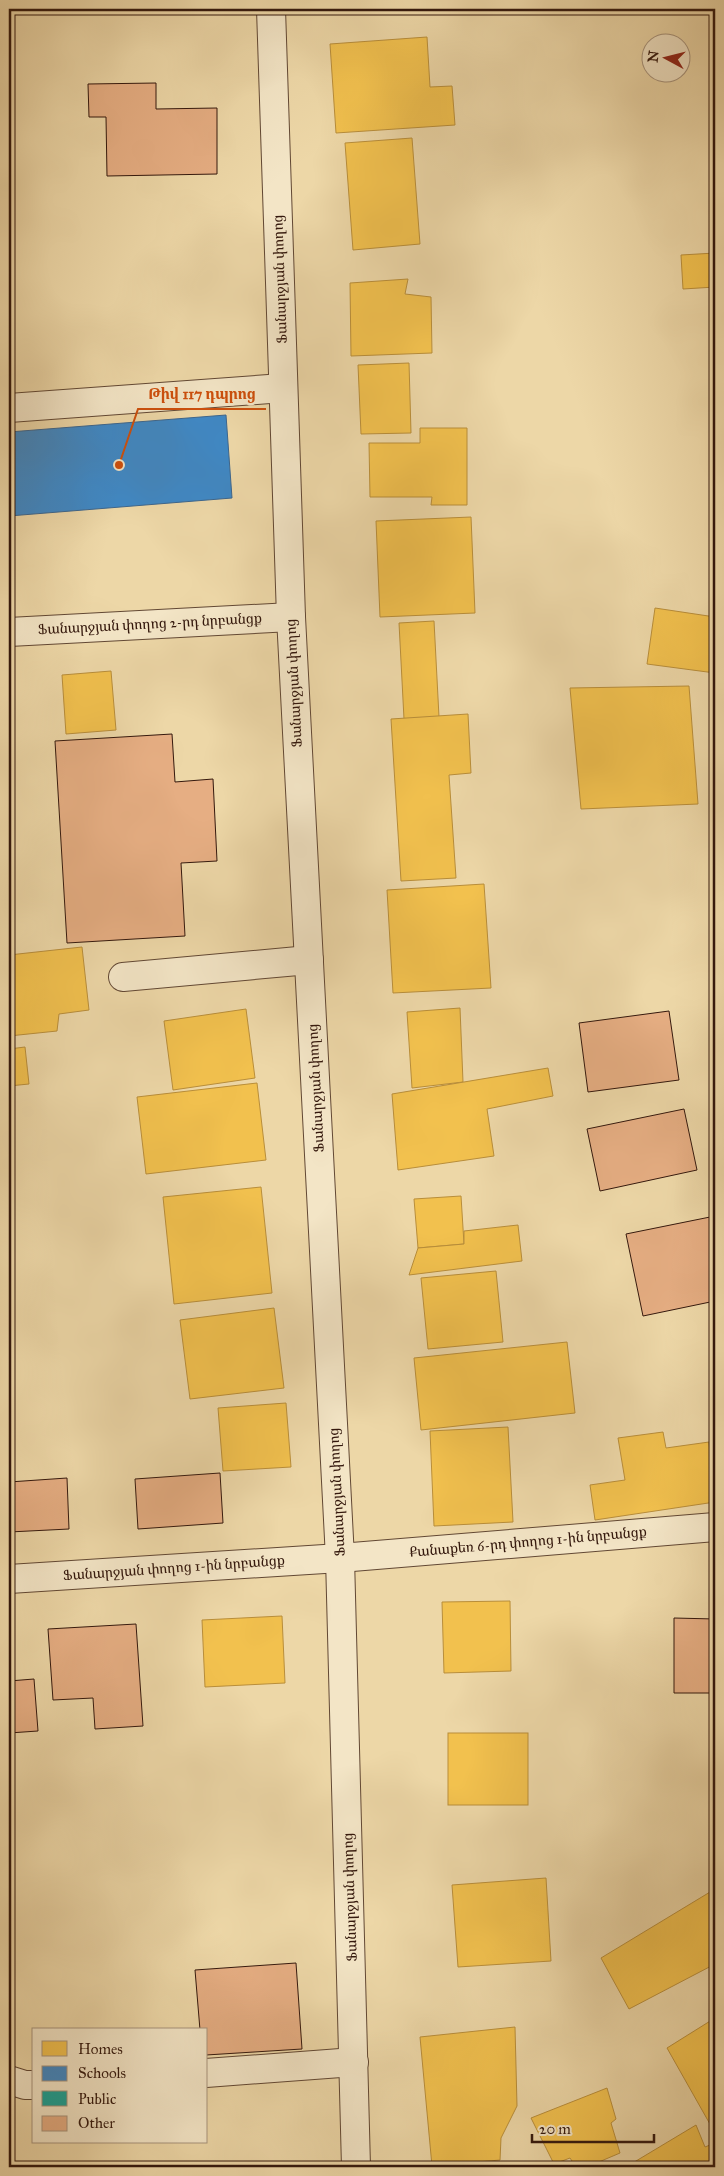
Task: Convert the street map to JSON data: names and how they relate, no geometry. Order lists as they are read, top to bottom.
{
  "streets": {
    "street": [
      "Ֆանարջյան փողոց",
      "Ֆանարջյան փողոց 2-րդ նրբանցք",
      "Քանաքեռ 6-րդ փողոց 1-ին նրբանցք",
      "Ֆանարջյան փողոց 1-ին նրբանցք"
    ]
  },
  "crossings": [
    ["Ֆանարջյան փողոց", "Ֆանարջյան փողոց 2-րդ նրբանցք"],
    ["Ֆանարջյան փողոց", "Քանաքեռ 6-րդ փողոց 1-ին նրբանցք"],
    ["Ֆանարջյան փողոց", "Ֆանարջյան փողոց 1-ին նրբանցք"],
    ["Քանաքեռ 6-րդ փողոց 1-ին նրբանցք", "Ֆանարջյան փողոց 1-ին նրբանցք"]
  ],
  "places": ["Թիվ 117 դպրոց"],
  "legend": [
    "Homes",
    "Schools",
    "Public",
    "Other"
  ],
  "scale_bar": "20 m",
  "north": "left"
}
